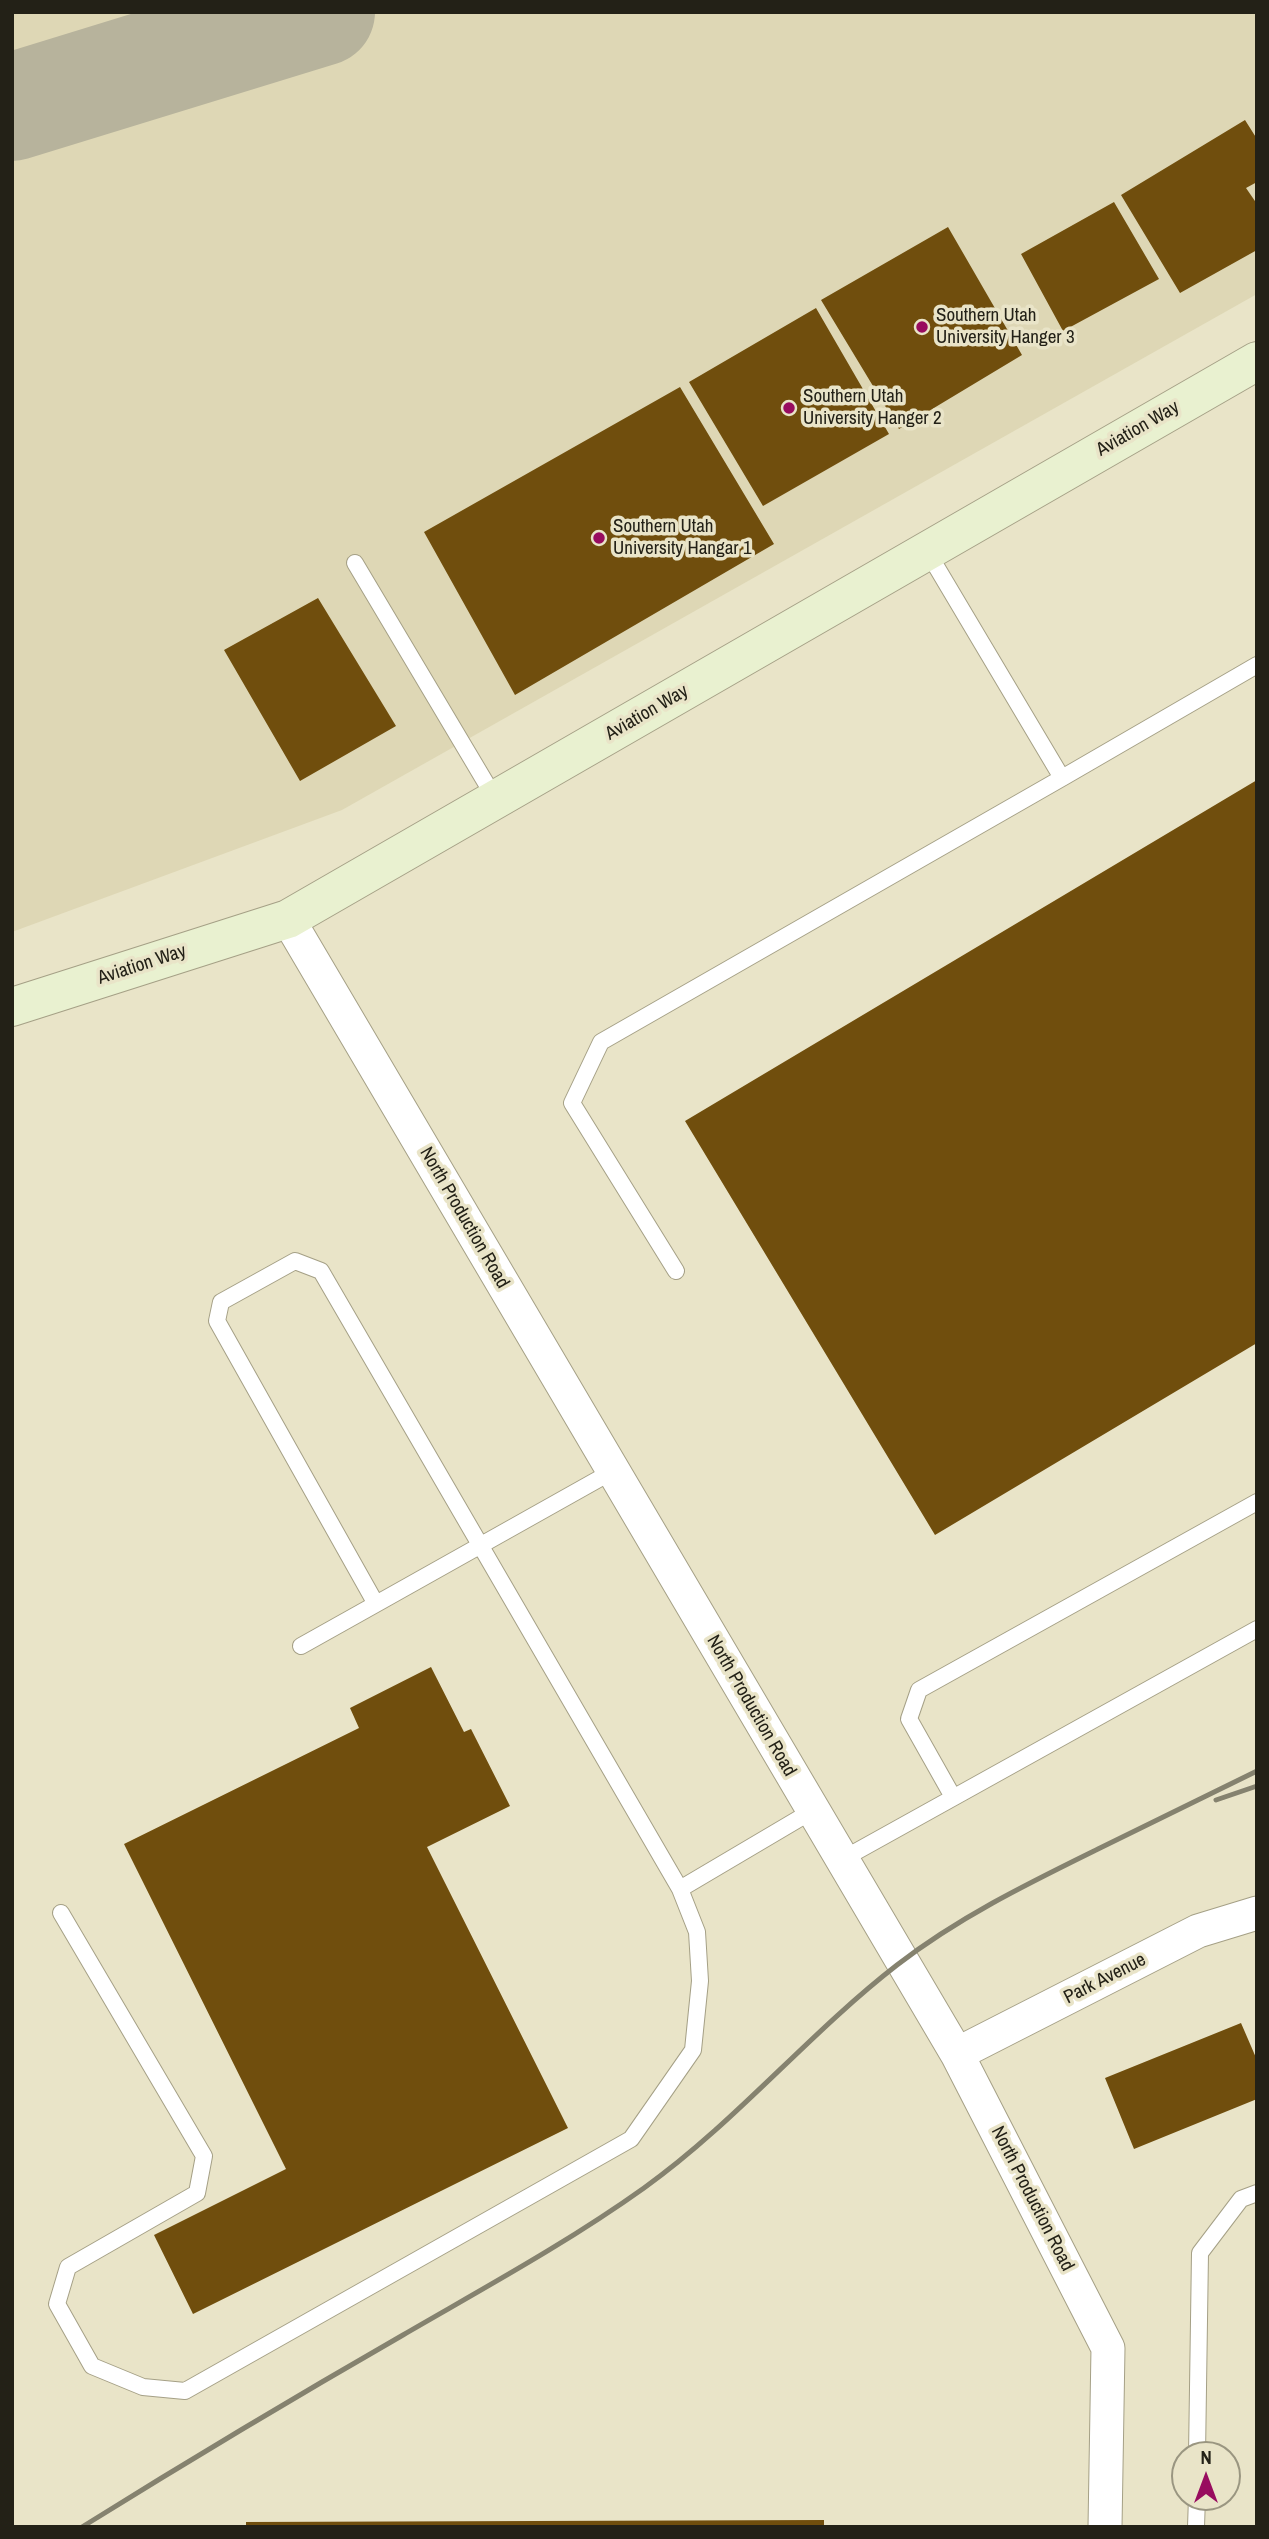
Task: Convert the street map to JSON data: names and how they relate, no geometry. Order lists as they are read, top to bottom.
{
  "streets": {
    "main road": ["Aviation Way"],
    "street": ["North Production Road", "Park Avenue"]
  },
  "crossings": [
    ["Aviation Way", "North Production Road"],
    ["North Production Road", "Park Avenue"]
  ],
  "places": ["Southern Utah University Hanger 3", "Southern Utah University Hanger 2", "Southern Utah University Hangar 1"],
  "north": "top"
}
